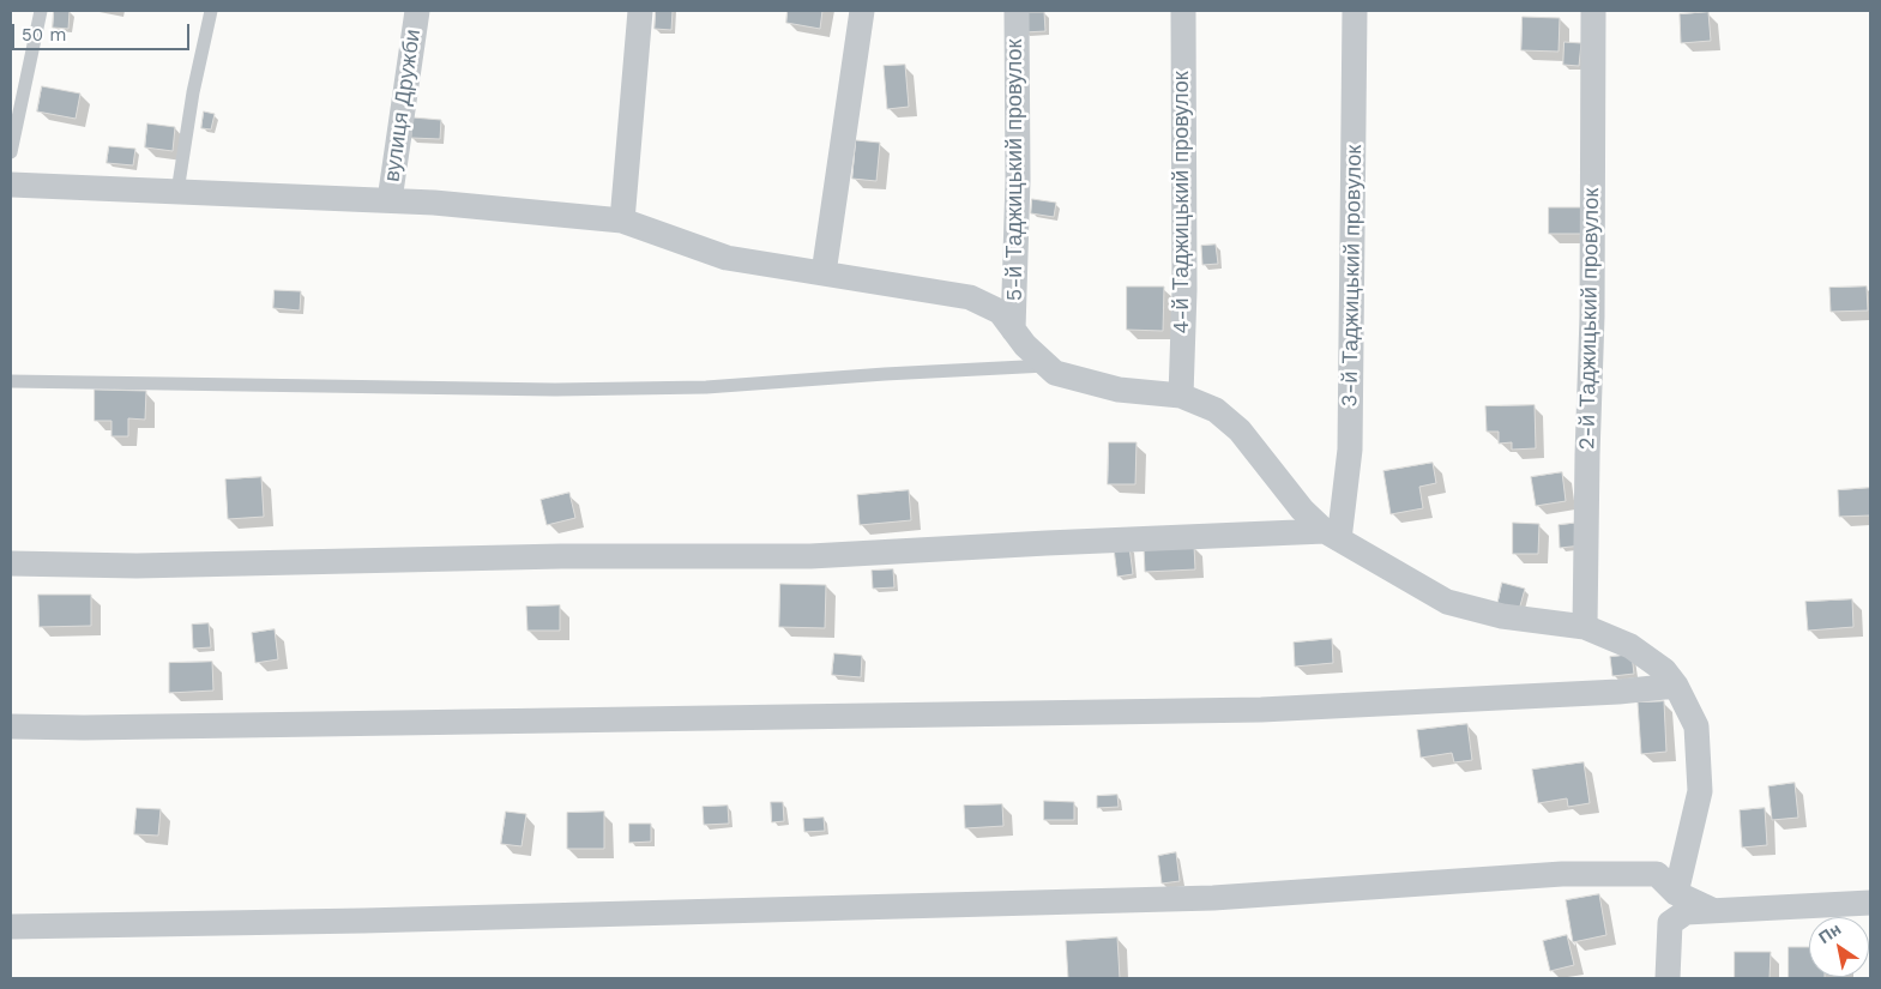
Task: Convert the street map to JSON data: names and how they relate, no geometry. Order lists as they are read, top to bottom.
{
  "streets": {
    "street": [
      "вулиця Дружби",
      "5-й Таджицький провулок",
      "4-й Таджицький провулок",
      "3-й Таджицький провулок",
      "2-й Таджицький провулок"
    ]
  },
  "scale_bar": "50 m",
  "north": "top left"
}
